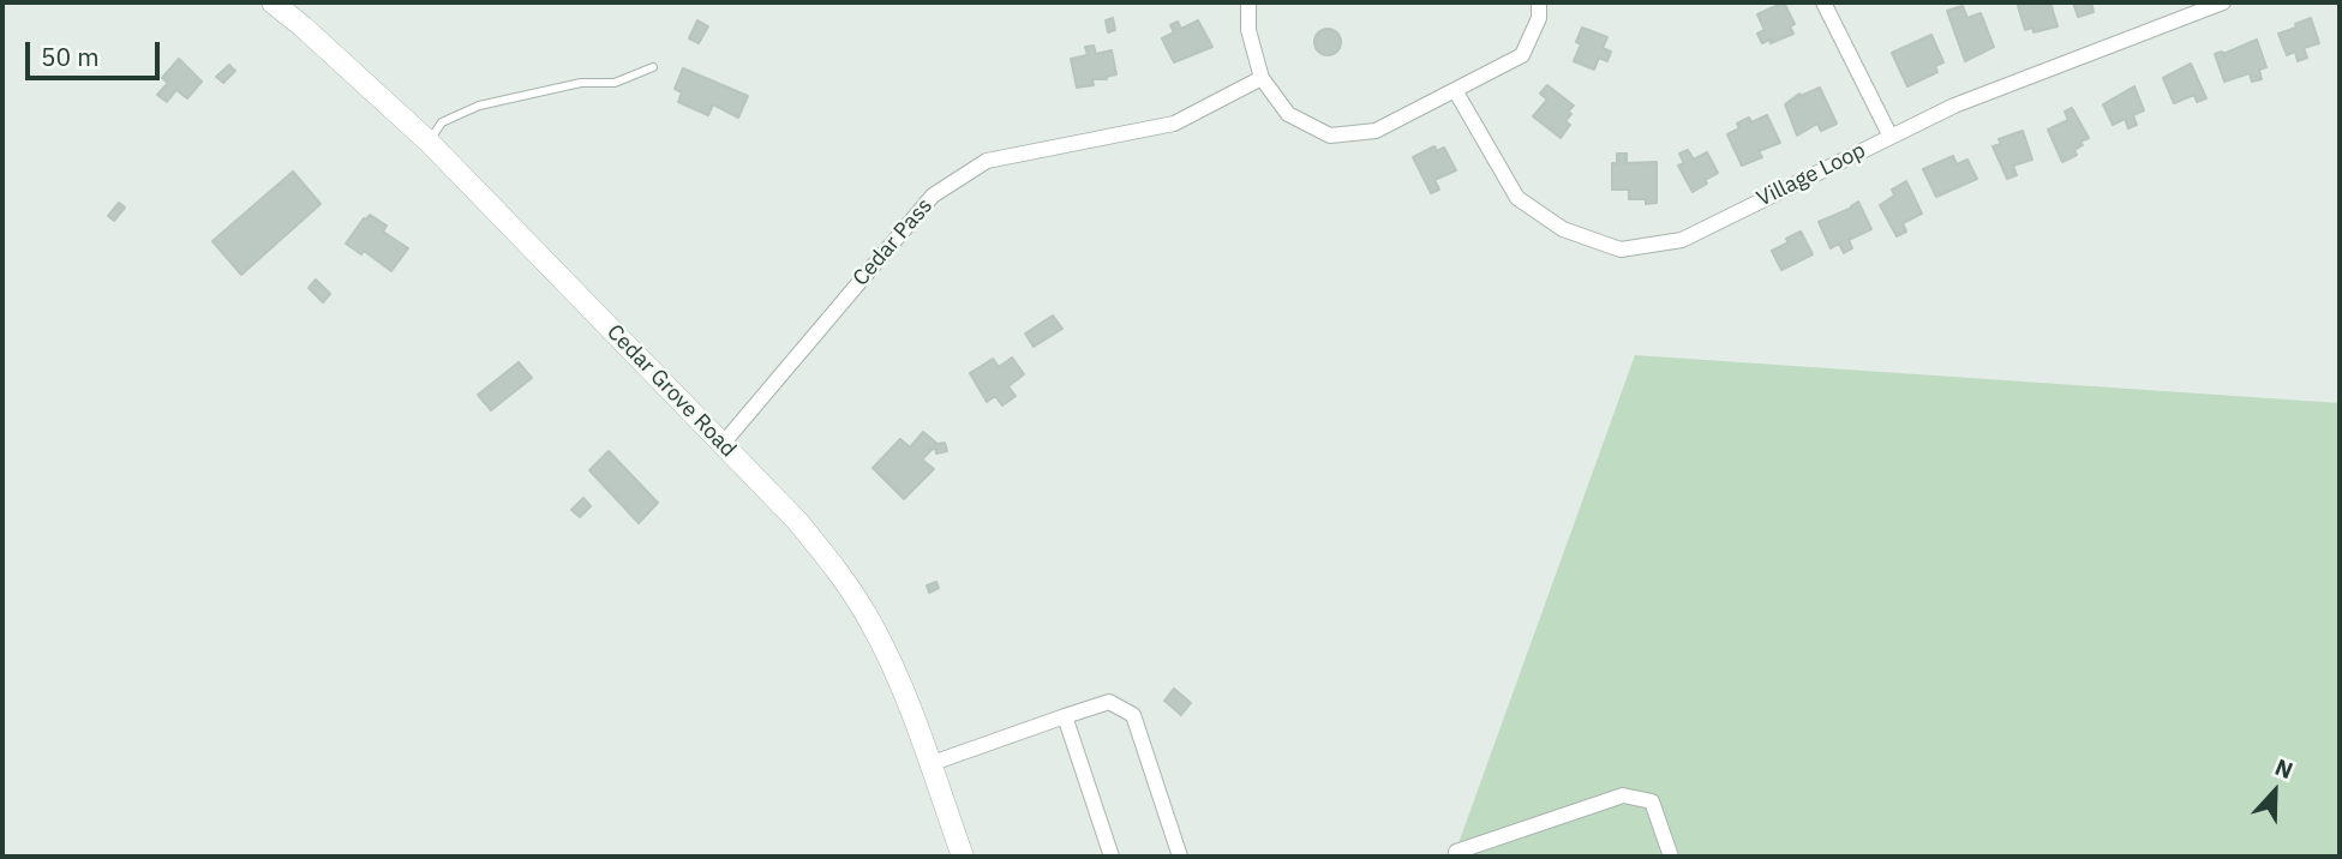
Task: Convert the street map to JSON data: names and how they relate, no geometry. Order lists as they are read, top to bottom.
{
  "streets": {
    "main road": ["Cedar Grove Road"],
    "street": ["Village Loop", "Cedar Pass"]
  },
  "crossings": [
    ["Cedar Pass", "Cedar Grove Road"]
  ],
  "scale_bar": "50 m",
  "north": "top"
}
